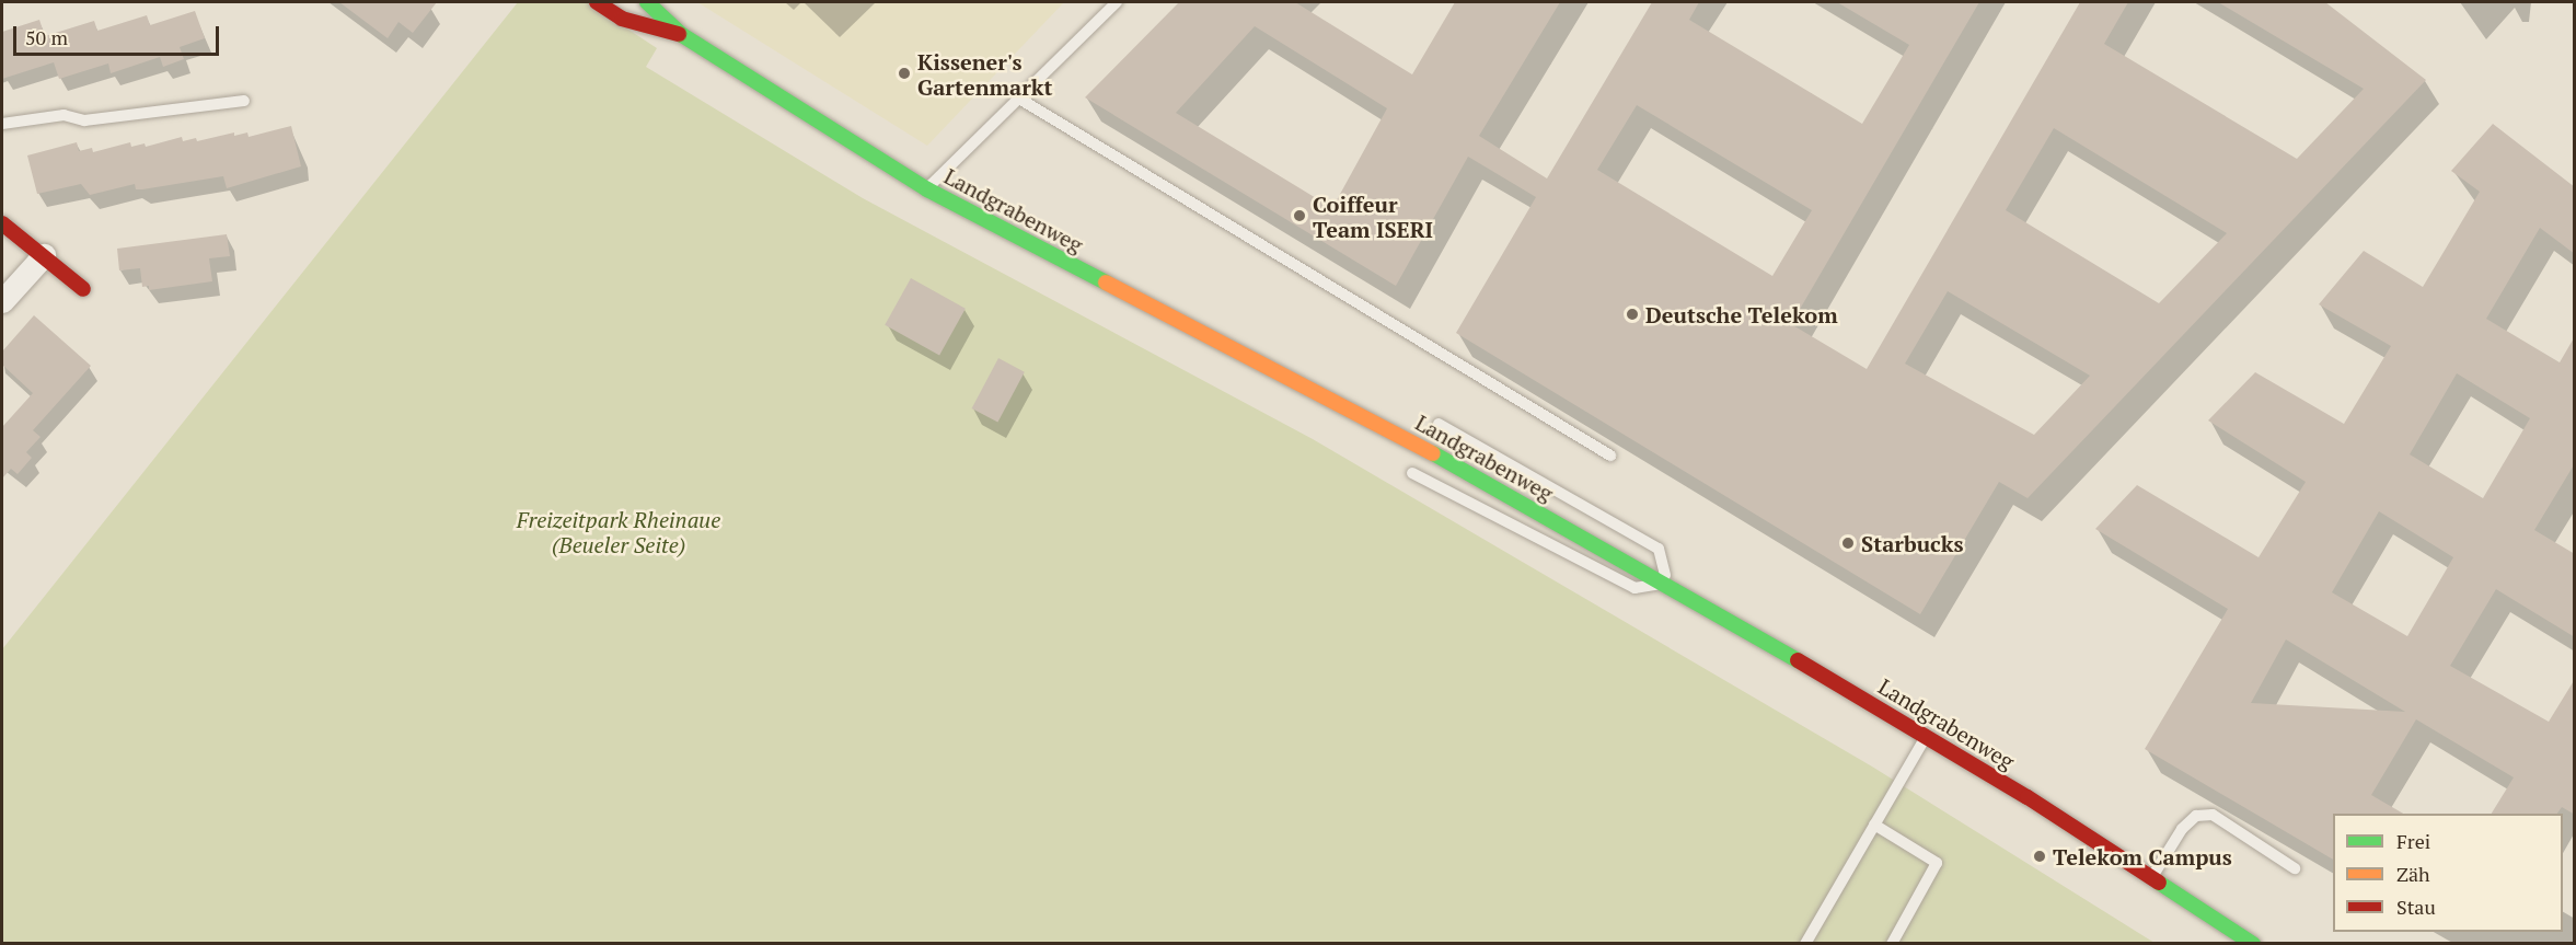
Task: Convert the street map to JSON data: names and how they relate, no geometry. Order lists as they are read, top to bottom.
{
  "streets": {
    "street": ["Landgrabenweg"]
  },
  "parks": ["Freizeitpark Rheinaue (Beueler Seite)"],
  "places": [
    "Kissener's Gartenmarkt",
    "Coiffeur Team ISERI",
    "Deutsche Telekom",
    "Starbucks",
    "Telekom Campus"
  ],
  "legend": ["Frei", "Zäh", "Stau"],
  "scale_bar": "50 m"
}
